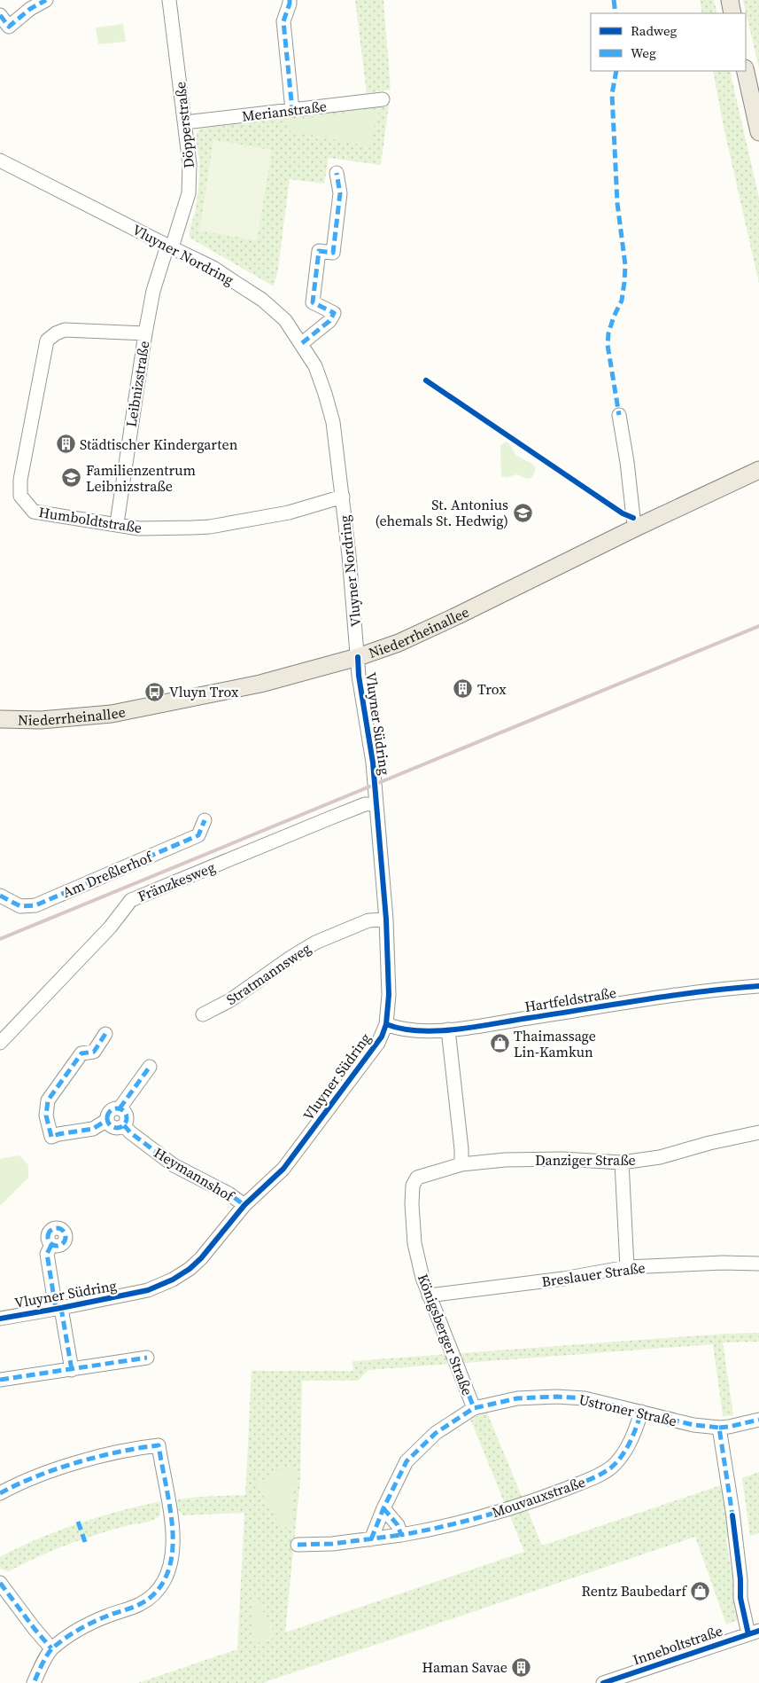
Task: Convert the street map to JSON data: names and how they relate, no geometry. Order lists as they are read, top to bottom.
{
  "streets": {
    "main road": ["Niederrheinallee"],
    "street": [
      "Merianstraße",
      "Döpperstraße",
      "Vluyner Nordring",
      "Leibnizstraße",
      "Humboldtstraße",
      "Vluyner Südring",
      "Am Dreßlerhof",
      "Fränzkesweg",
      "Stratmannsweg",
      "Hartfeldstraße",
      "Danziger Straße",
      "Heymannshof",
      "Breslauer Straße",
      "Königsberger Straße",
      "Ustroner Straße",
      "Mouvauxstraße",
      "Inneboltstraße"
    ]
  },
  "crossings": [
    ["Merianstraße", "Döpperstraße"],
    ["Döpperstraße", "Vluyner Nordring"],
    ["Döpperstraße", "Leibnizstraße"],
    ["Vluyner Nordring", "Leibnizstraße"],
    ["Vluyner Nordring", "Humboldtstraße"],
    ["Vluyner Nordring", "Niederrheinallee"],
    ["Vluyner Nordring", "Vluyner Südring"],
    ["Leibnizstraße", "Humboldtstraße"],
    ["Niederrheinallee", "Vluyner Südring"],
    ["Vluyner Südring", "Fränzkesweg"],
    ["Vluyner Südring", "Stratmannsweg"],
    ["Vluyner Südring", "Hartfeldstraße"],
    ["Vluyner Südring", "Heymannshof"],
    ["Danziger Straße", "Königsberger Straße"],
    ["Breslauer Straße", "Königsberger Straße"],
    ["Königsberger Straße", "Ustroner Straße"],
    ["Ustroner Straße", "Mouvauxstraße"]
  ],
  "places": {
    "building": ["Städtischer Kindergarten", "Trox", "Haman Savae"],
    "school or university": ["Familienzentrum Leibnizstraße", "St. Antonius (ehemals St. Hedwig)"],
    "bus stop": ["Vluyn Trox"],
    "shop": ["Thaimassage Lin-Kamkun", "Rentz Baubedarf"]
  },
  "legend": ["Radweg", "Weg"]
}
